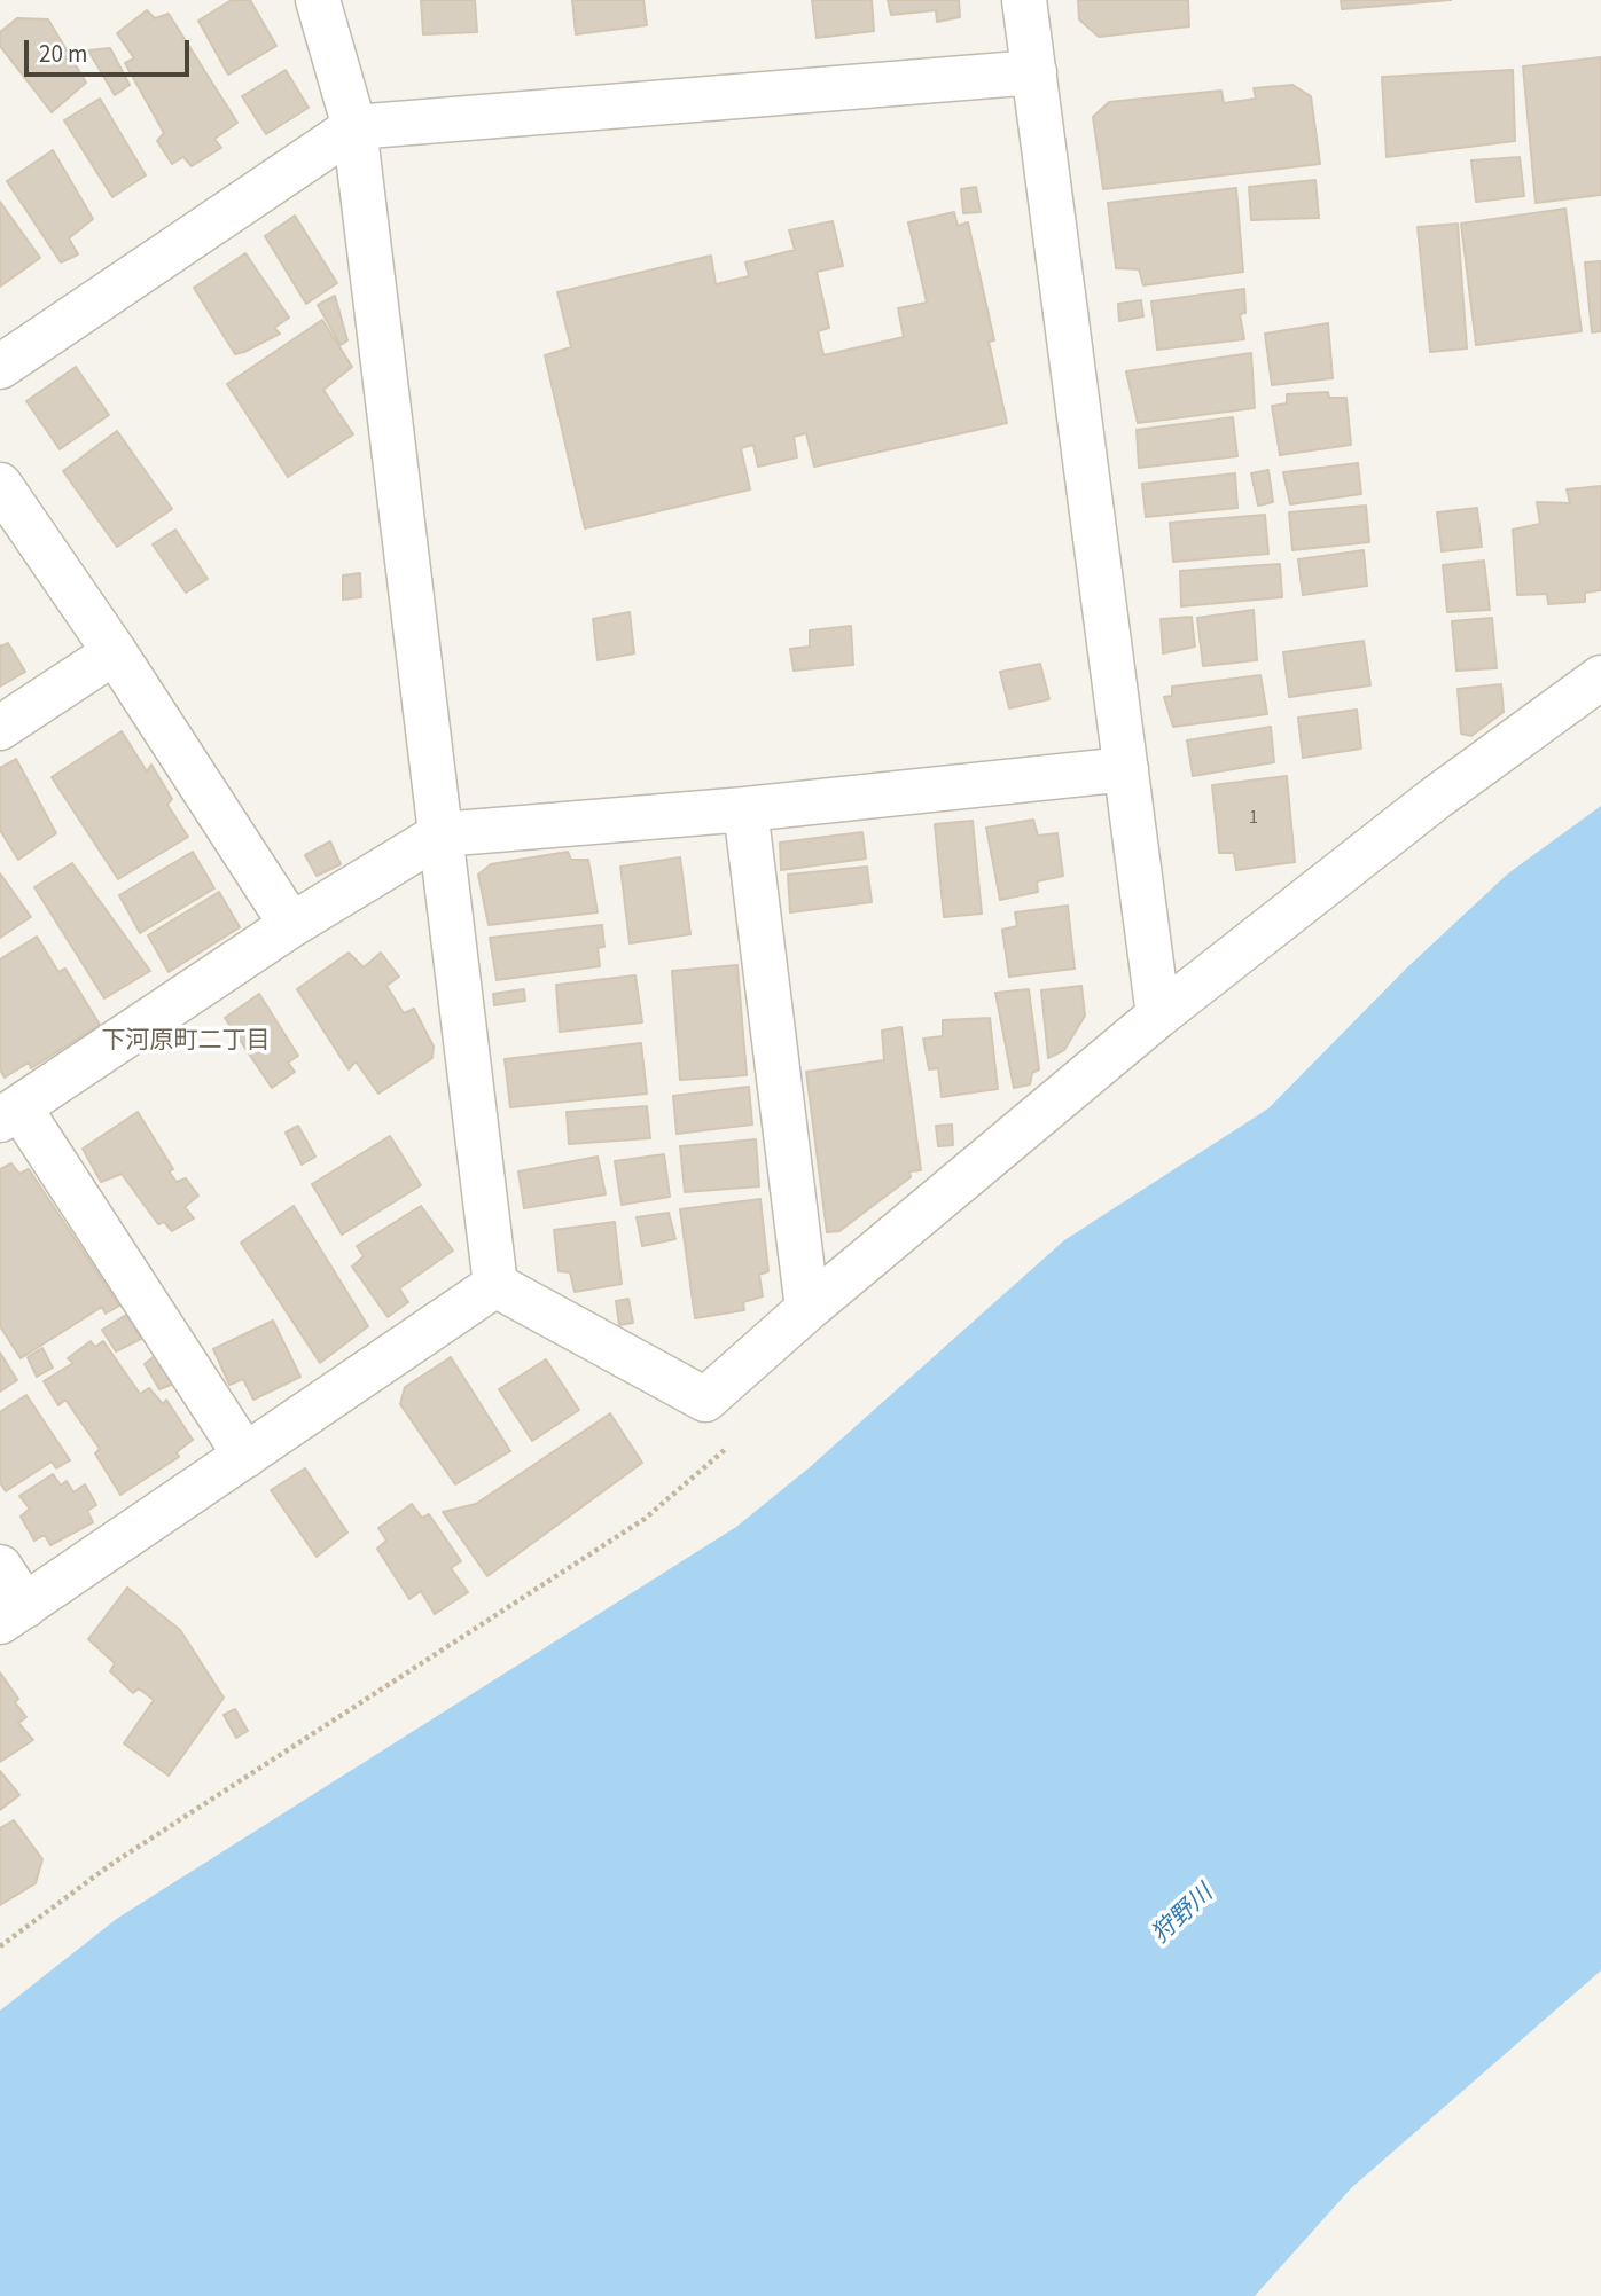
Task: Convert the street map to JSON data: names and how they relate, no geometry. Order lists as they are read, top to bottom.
{
  "districts": ["下河原町二丁目"],
  "water": ["狩野川"],
  "house_numbers": ["1"],
  "scale_bar": "20 m"
}
